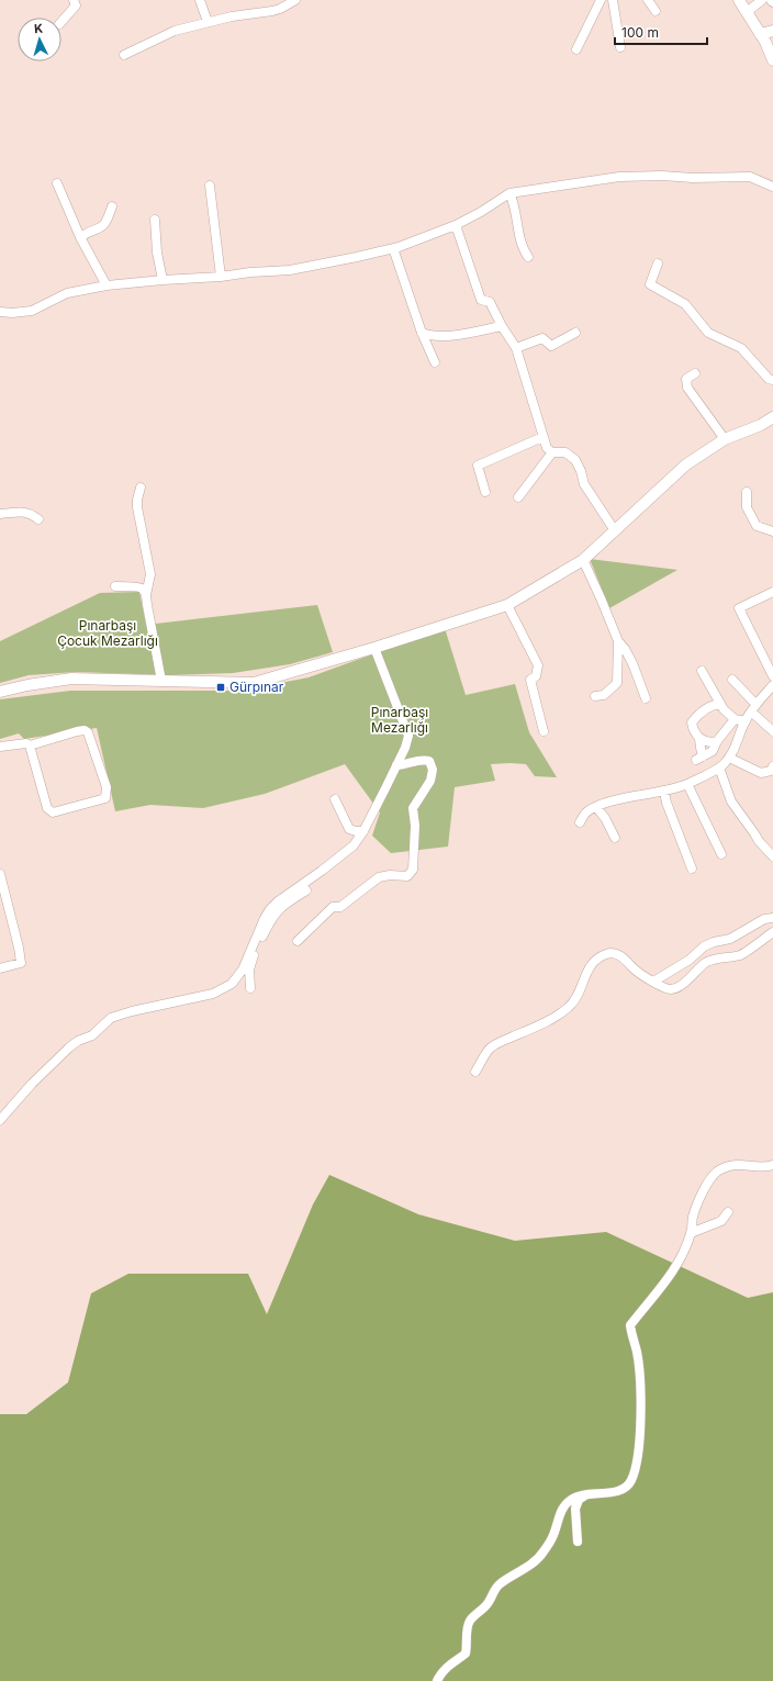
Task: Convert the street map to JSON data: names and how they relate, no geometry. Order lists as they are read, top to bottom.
{
  "parks": ["Pınarbaşı Çocuk Mezarlığı", "Pınarbaşı Mezarlığı"],
  "places": {
    "transit": ["Gürpınar"]
  },
  "scale_bar": "100 m",
  "north": "top"
}
